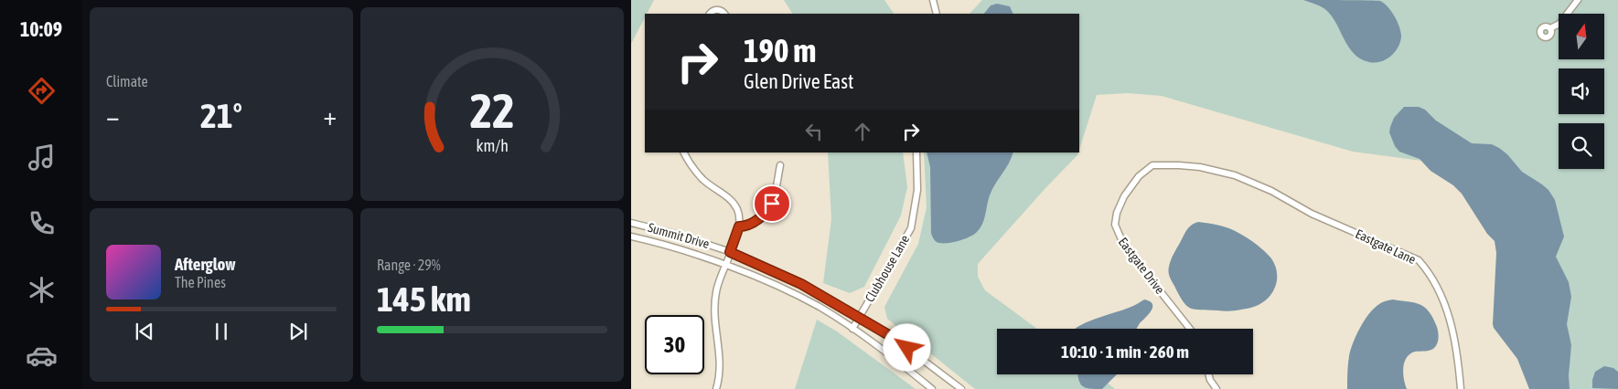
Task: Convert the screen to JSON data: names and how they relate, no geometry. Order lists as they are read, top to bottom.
{
  "streets": {
    "street": [
      "Summit Drive",
      "Eastgate Lane",
      "Eastgate Drive",
      "Clubhouse Lane"
    ]
  },
  "crossings": [
    ["Summit Drive", "Clubhouse Lane"],
    ["Eastgate Lane", "Eastgate Drive"]
  ],
  "north": "top",
  "page": {
    "tabs": "10:09",
    "tile": [
      "Climate",
      ["Range · 29%", "145 km"]
    ],
    "turn": ["190 m", "Glen Drive East"],
    "heat": ["−", "21°", "+"],
    "song": ["Afterglow", "The Pines"],
    "limit": "30",
    "trip": "10:10 · 1 min · 260 m",
    "gauge": ["22", "km/h"]
  }
}
